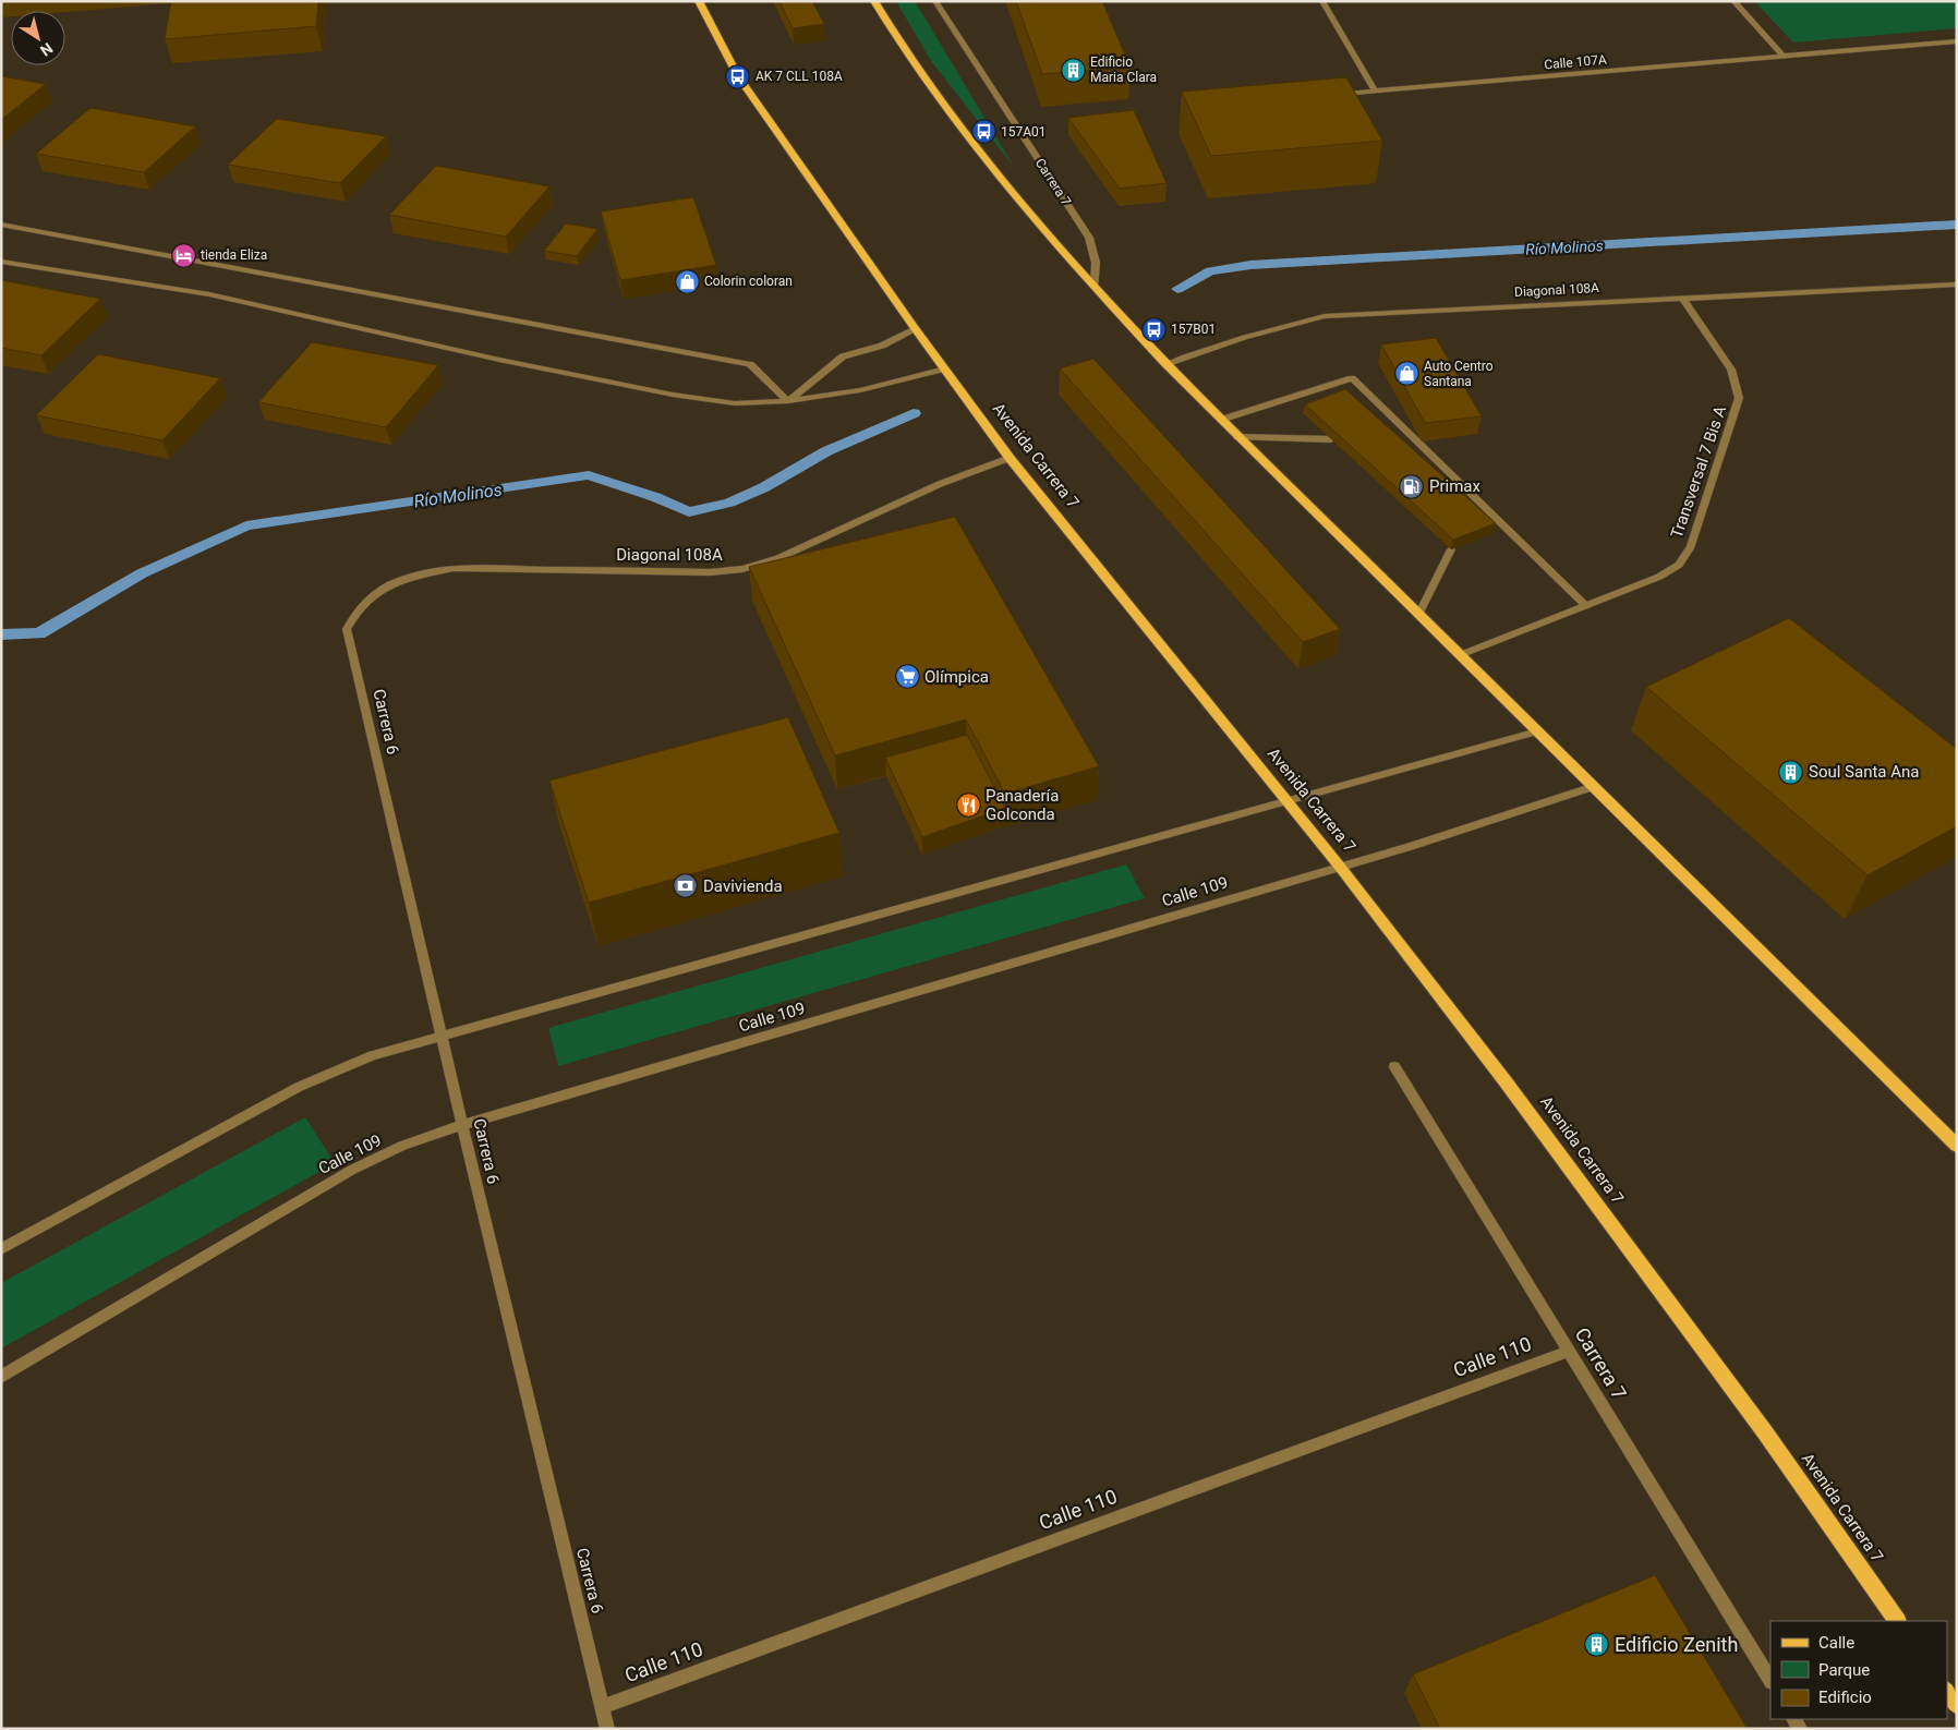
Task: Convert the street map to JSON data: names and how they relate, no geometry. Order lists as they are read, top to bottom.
{
  "streets": {
    "main road": ["Avenida Carrera 7"],
    "street": [
      "Calle 107A",
      "Carrera 7",
      "Diagonal 108A",
      "Transversal 7 Bis A",
      "Carrera 6",
      "Calle 109",
      "Calle 110"
    ]
  },
  "crossings": [
    ["Carrera 7", "Calle 110"],
    ["Diagonal 108A", "Avenida Carrera 7"],
    ["Diagonal 108A", "Transversal 7 Bis A"],
    ["Diagonal 108A", "Carrera 6"],
    ["Avenida Carrera 7", "Calle 109"],
    ["Carrera 6", "Calle 109"],
    ["Carrera 6", "Calle 110"]
  ],
  "water": ["Río Molinos"],
  "places": {
    "building": ["Edificio Maria Clara", "Soul Santa Ana", "Edificio Zenith"],
    "bus stop": ["AK 7 CLL 108A", "157A01", "157B01"],
    "hotel": ["tienda Eliza"],
    "shop": ["Colorin coloran", "Auto Centro Santana"],
    "fuel station": ["Primax"],
    "supermarket": ["Olímpica"],
    "restaurant": ["Panadería Golconda"],
    "bank": ["Davivienda"]
  },
  "legend": ["Calle", "Parque", "Edificio"],
  "north": "bottom right"
}
